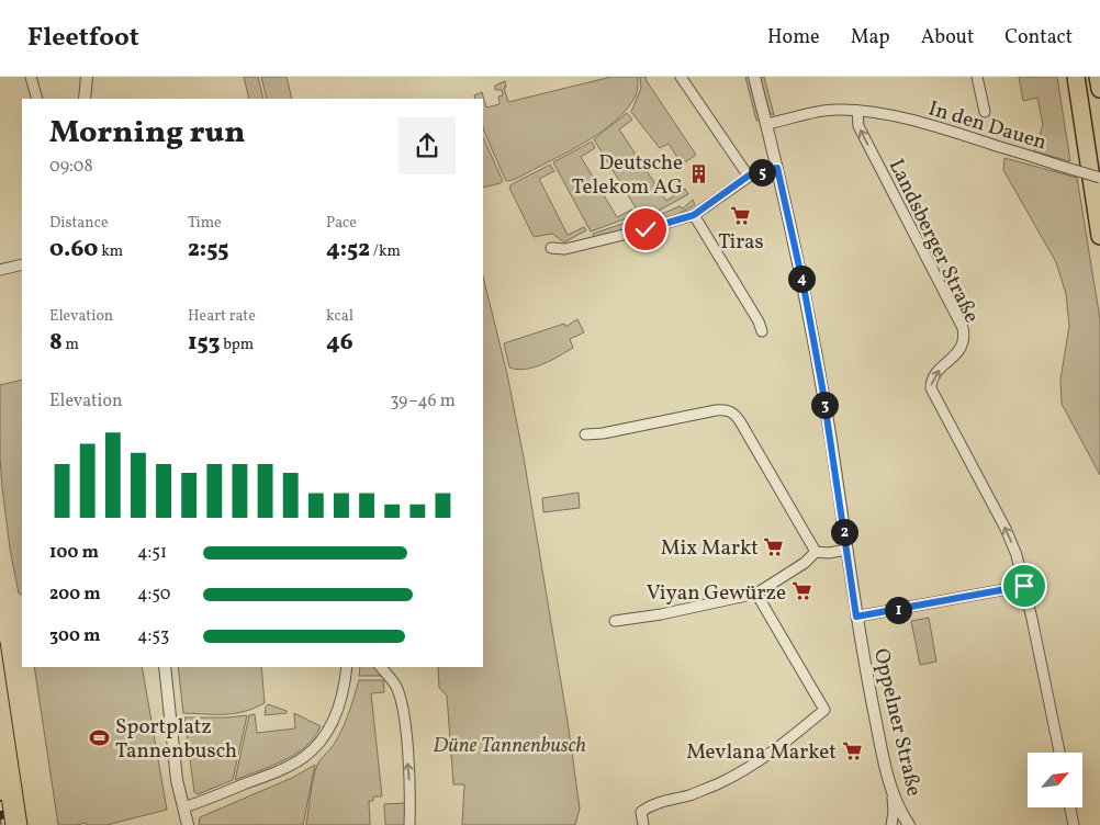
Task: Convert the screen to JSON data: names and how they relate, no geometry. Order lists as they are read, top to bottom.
{
  "streets": {
    "street": ["In den Dauen", "Landsberger Straße", "Oppelner Straße"]
  },
  "crossings": [
    ["In den Dauen", "Landsberger Straße"],
    ["In den Dauen", "Oppelner Straße"]
  ],
  "one_way": ["Landsberger Straße"],
  "parks": ["Düne Tannenbusch"],
  "places": {
    "building": ["Deutsche Telekom AG"],
    "supermarket": [
      "Tiras",
      "Mix Markt",
      "Viyan Gewürze",
      "Mevlana Market"
    ],
    "sports": ["Sportplatz Tannenbusch"]
  },
  "north": "top right",
  "page": {
    "header": "Fleetfoot",
    "nav": [
      "Home",
      "Map",
      "About",
      "Contact"
    ],
    "heading": ["Morning run", "09:08"],
    "pins": [
      "5",
      "4",
      "3",
      "2",
      "1"
    ],
    "stats": [
      ["Distance", "0.60 km"],
      ["Time", "2:55"],
      ["Pace", "4:52 /km"],
      ["Elevation", "8 m"],
      ["Heart rate", "153 bpm"],
      ["kcal", "46"]
    ],
    "chart": ["Elevation", "39–46 m"],
    "list": [
      {
        "name": "100 m",
        "note": "4:51"
      },
      {
        "name": "200 m",
        "note": "4:50"
      },
      {
        "name": "300 m",
        "note": "4:53"
      }
    ]
  }
}
